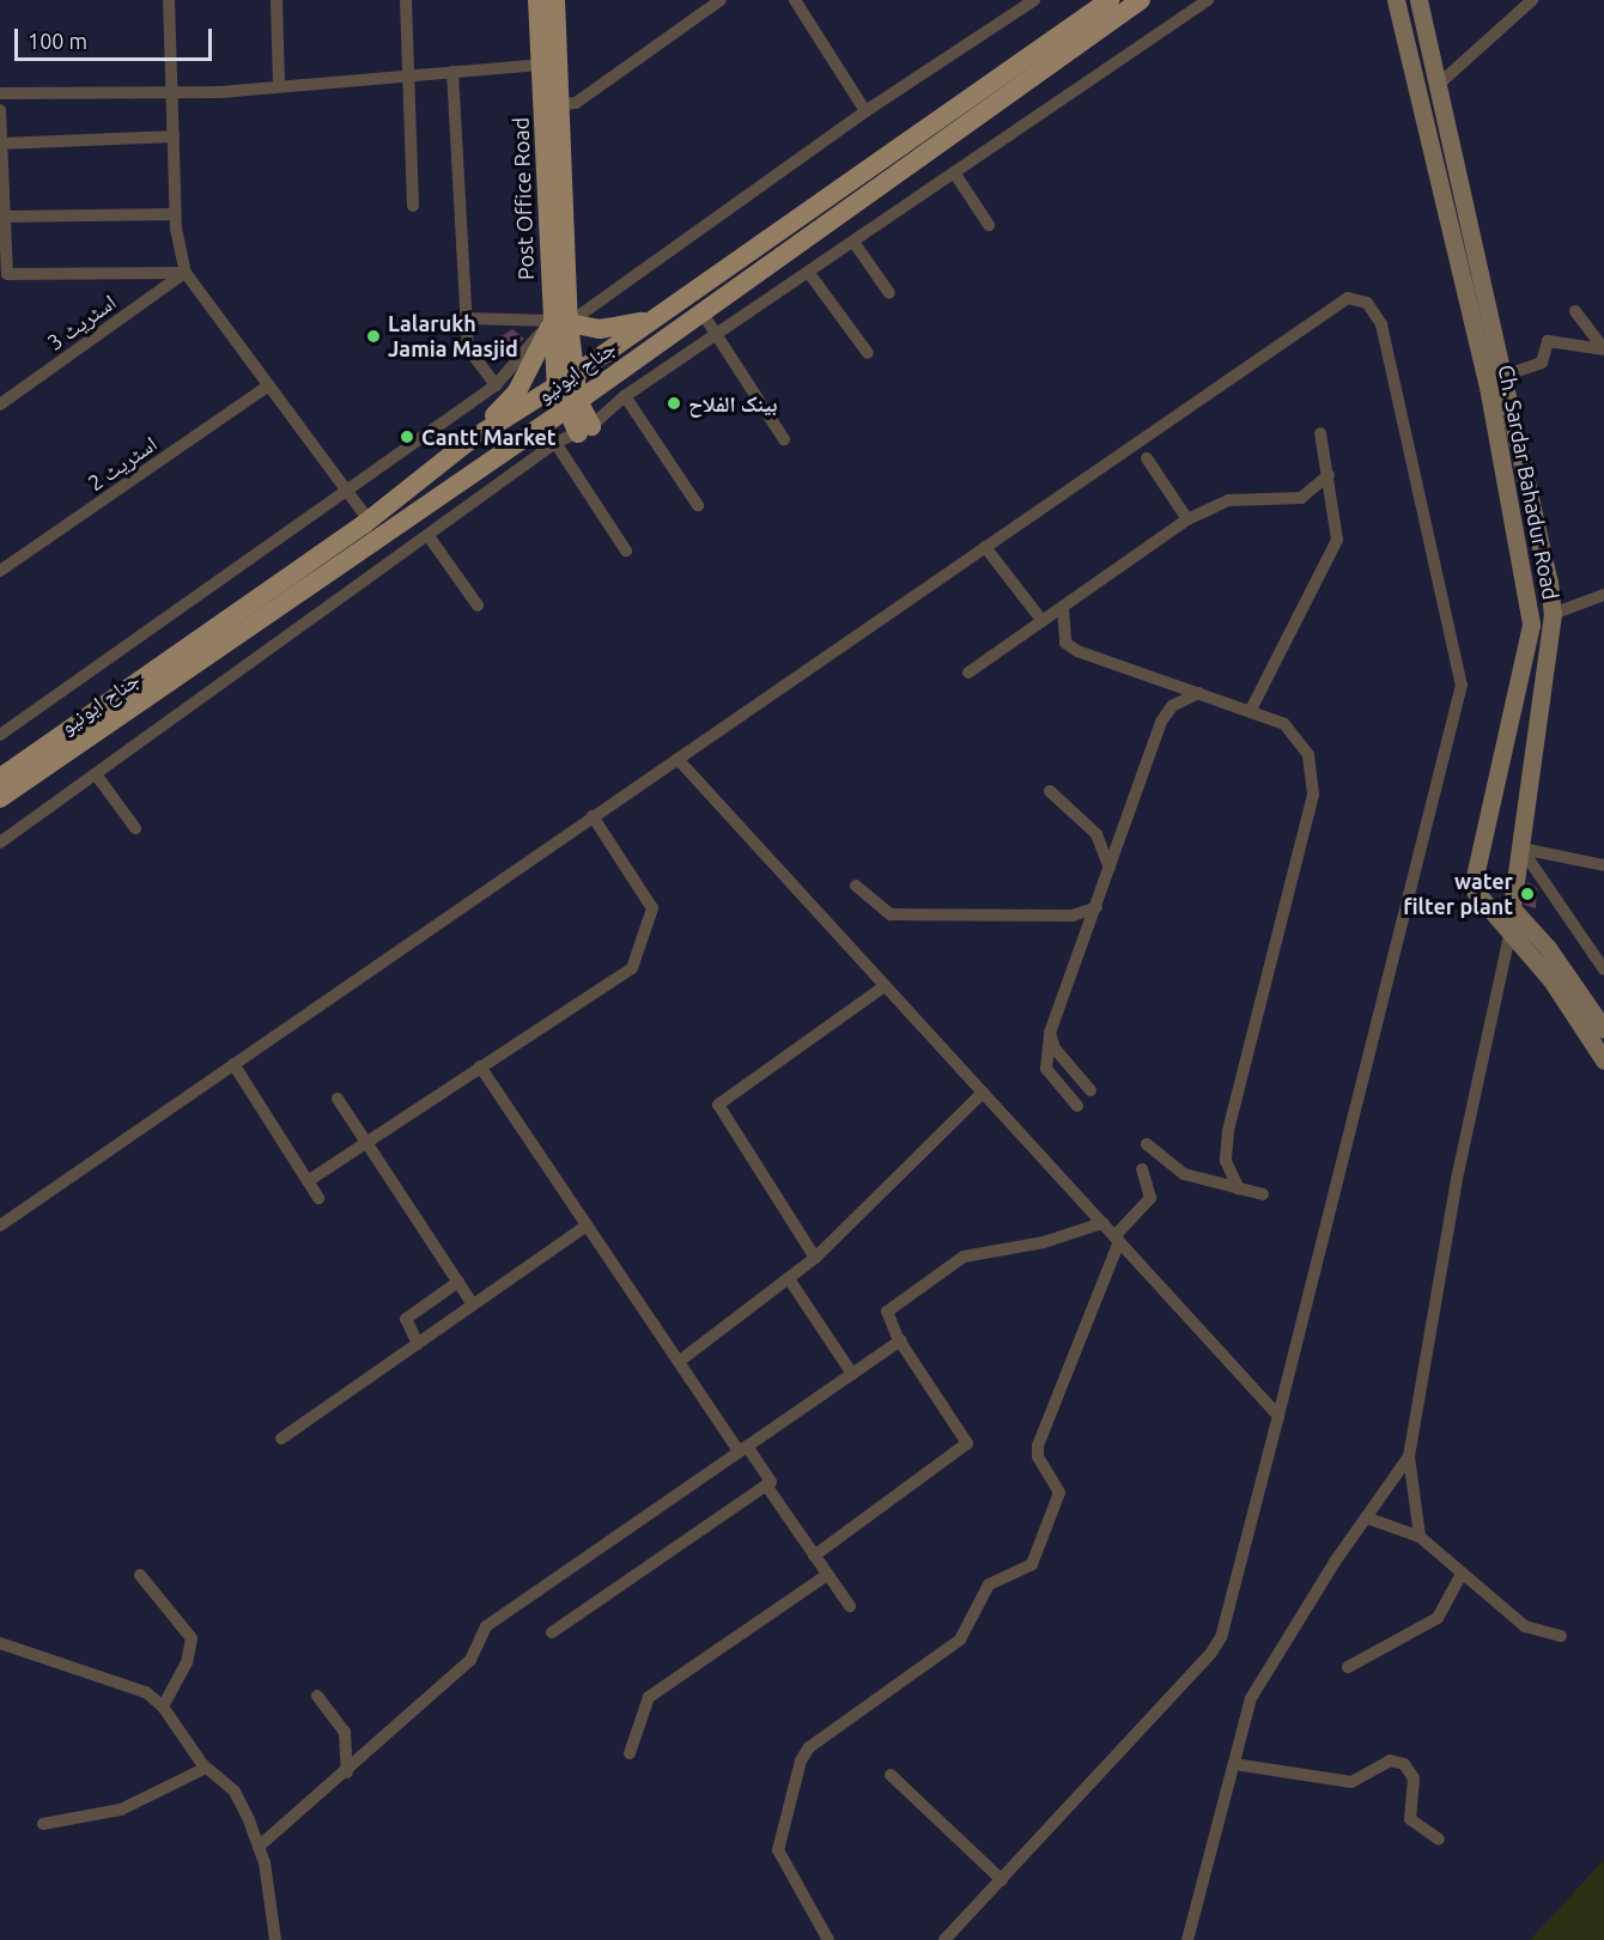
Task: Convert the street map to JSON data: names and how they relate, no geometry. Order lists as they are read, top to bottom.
{
  "streets": {
    "main road": ["Post Office Road", "جناح ایونیو", "Ch. Sardar Bahadur Road"],
    "street": ["اسٹریٹ 3", "اسٹریٹ 2"]
  },
  "crossings": [
    ["Post Office Road", "جناح ایونیو"]
  ],
  "places": [
    "Lalarukh Jamia Masjid",
    "بینک الفلاح",
    "Cantt Market",
    "water filter plant"
  ],
  "scale_bar": "100 m"
}
